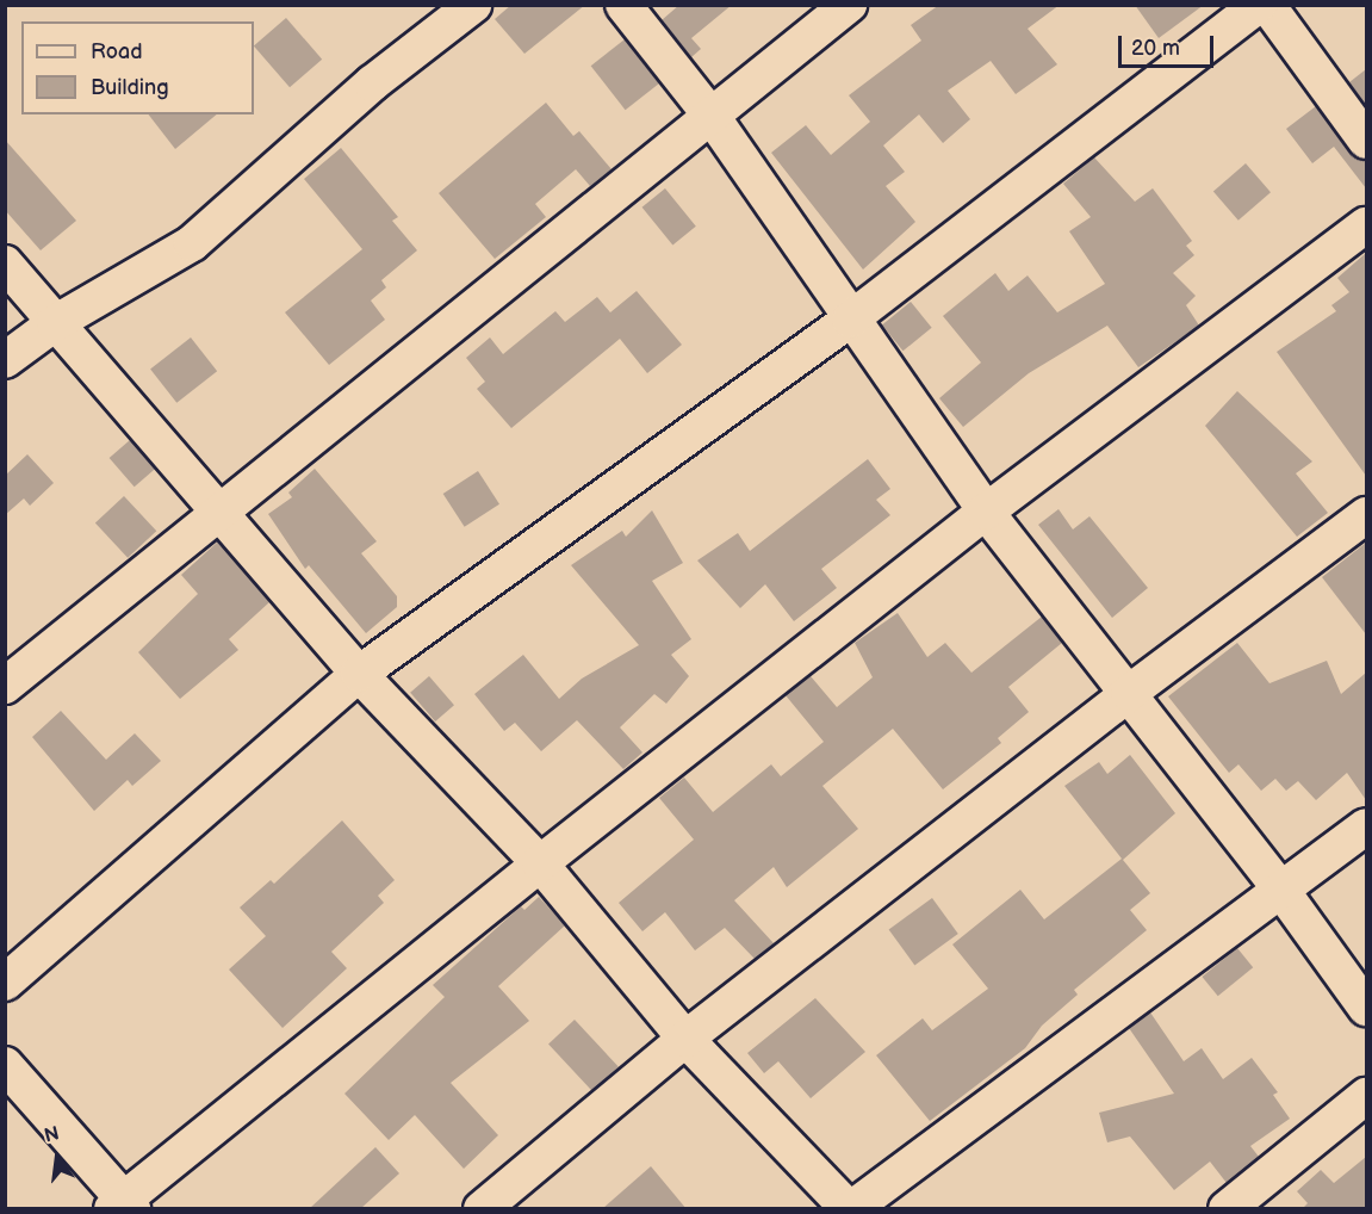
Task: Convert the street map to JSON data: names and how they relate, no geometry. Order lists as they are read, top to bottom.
{
  "legend": ["Road", "Building"],
  "scale_bar": "20 m",
  "north": "top"
}
